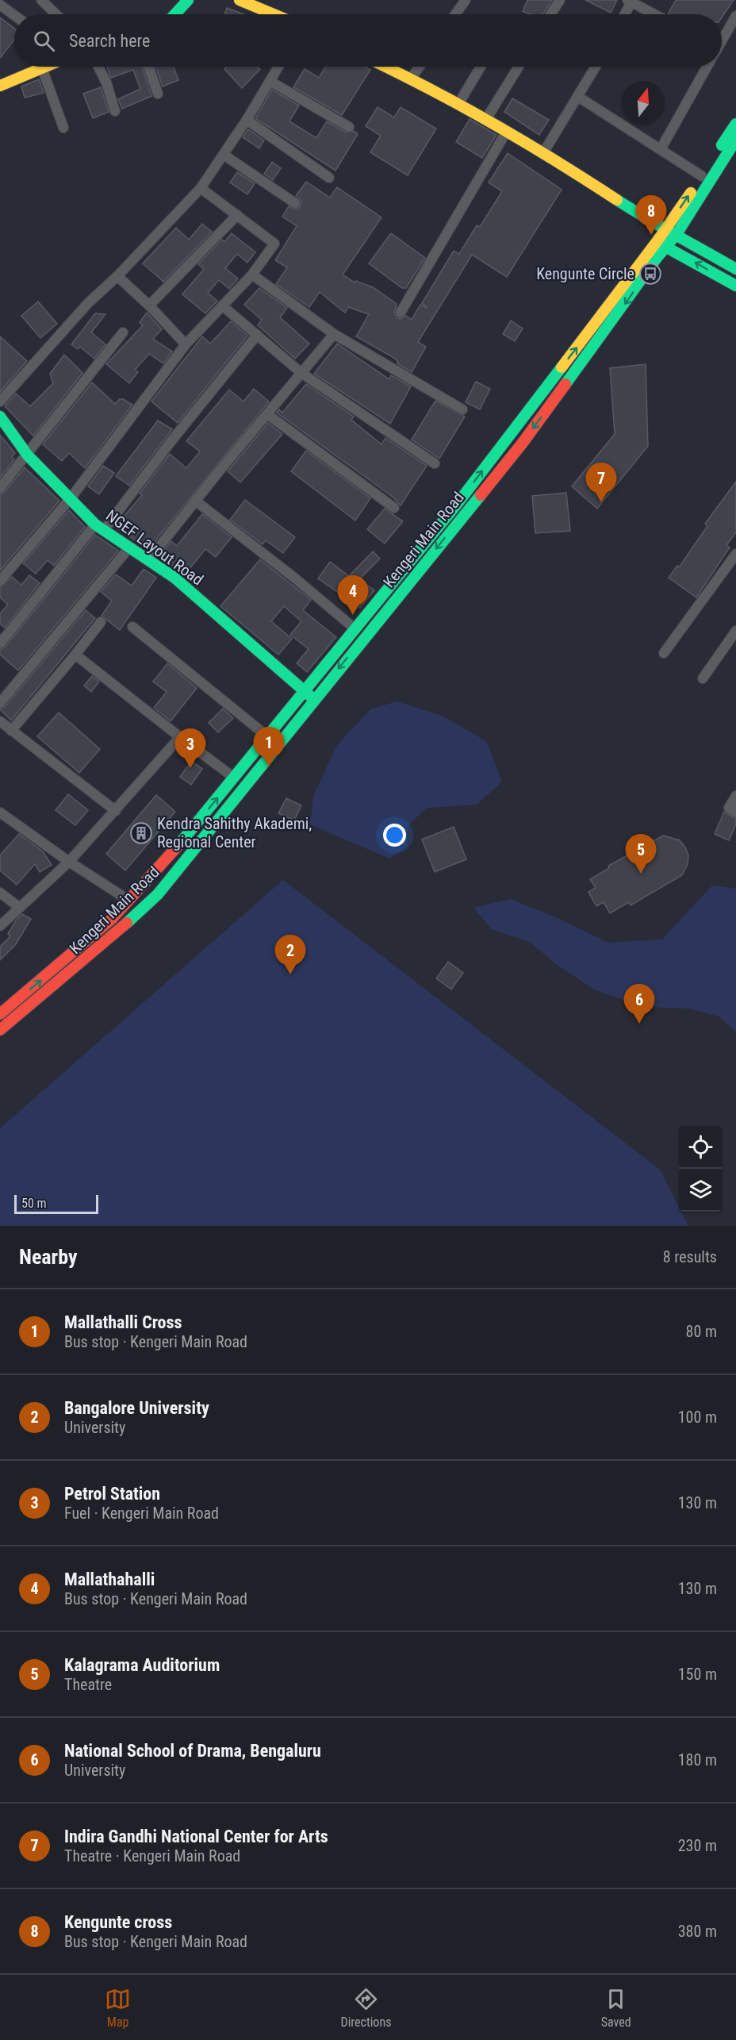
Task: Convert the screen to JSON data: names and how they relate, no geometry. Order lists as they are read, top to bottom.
{
  "streets": {
    "main road": ["Kengeri Main Road", "NGEF Layout Road"]
  },
  "crossings": [
    ["Kengeri Main Road", "NGEF Layout Road"]
  ],
  "places": {
    "bus stop": ["Kengunte Circle"],
    "building": ["Kendra Sahithy Akademi, Regional Center"]
  },
  "scale_bar": "50 m",
  "north": "top",
  "page": {
    "search": "Search here",
    "pins": [
      "8",
      "7",
      "4",
      "1",
      "3",
      "5",
      "2",
      "6"
    ],
    "scale": "50 m",
    "heading": ["Nearby", "8 results"],
    "list": [
      {
        "mark": "1",
        "name": "Mallathalli Cross",
        "note": "Bus stop · Kengeri Main Road",
        "value": "80 m"
      },
      {
        "mark": "2",
        "name": "Bangalore University",
        "note": "University",
        "value": "100 m"
      },
      {
        "mark": "3",
        "name": "Petrol Station",
        "note": "Fuel · Kengeri Main Road",
        "value": "130 m"
      },
      {
        "mark": "4",
        "name": "Mallathahalli",
        "note": "Bus stop · Kengeri Main Road",
        "value": "130 m"
      },
      {
        "mark": "5",
        "name": "Kalagrama Auditorium",
        "note": "Theatre",
        "value": "150 m"
      },
      {
        "mark": "6",
        "name": "National School of Drama, Bengaluru",
        "note": "University",
        "value": "180 m"
      },
      {
        "mark": "7",
        "name": "Indira Gandhi National Center for Arts",
        "note": "Theatre · Kengeri Main Road",
        "value": "230 m"
      },
      {
        "mark": "8",
        "name": "Kengunte cross",
        "note": "Bus stop · Kengeri Main Road",
        "value": "380 m"
      }
    ],
    "nav": ["Map", "Directions", "Saved"]
  }
}
